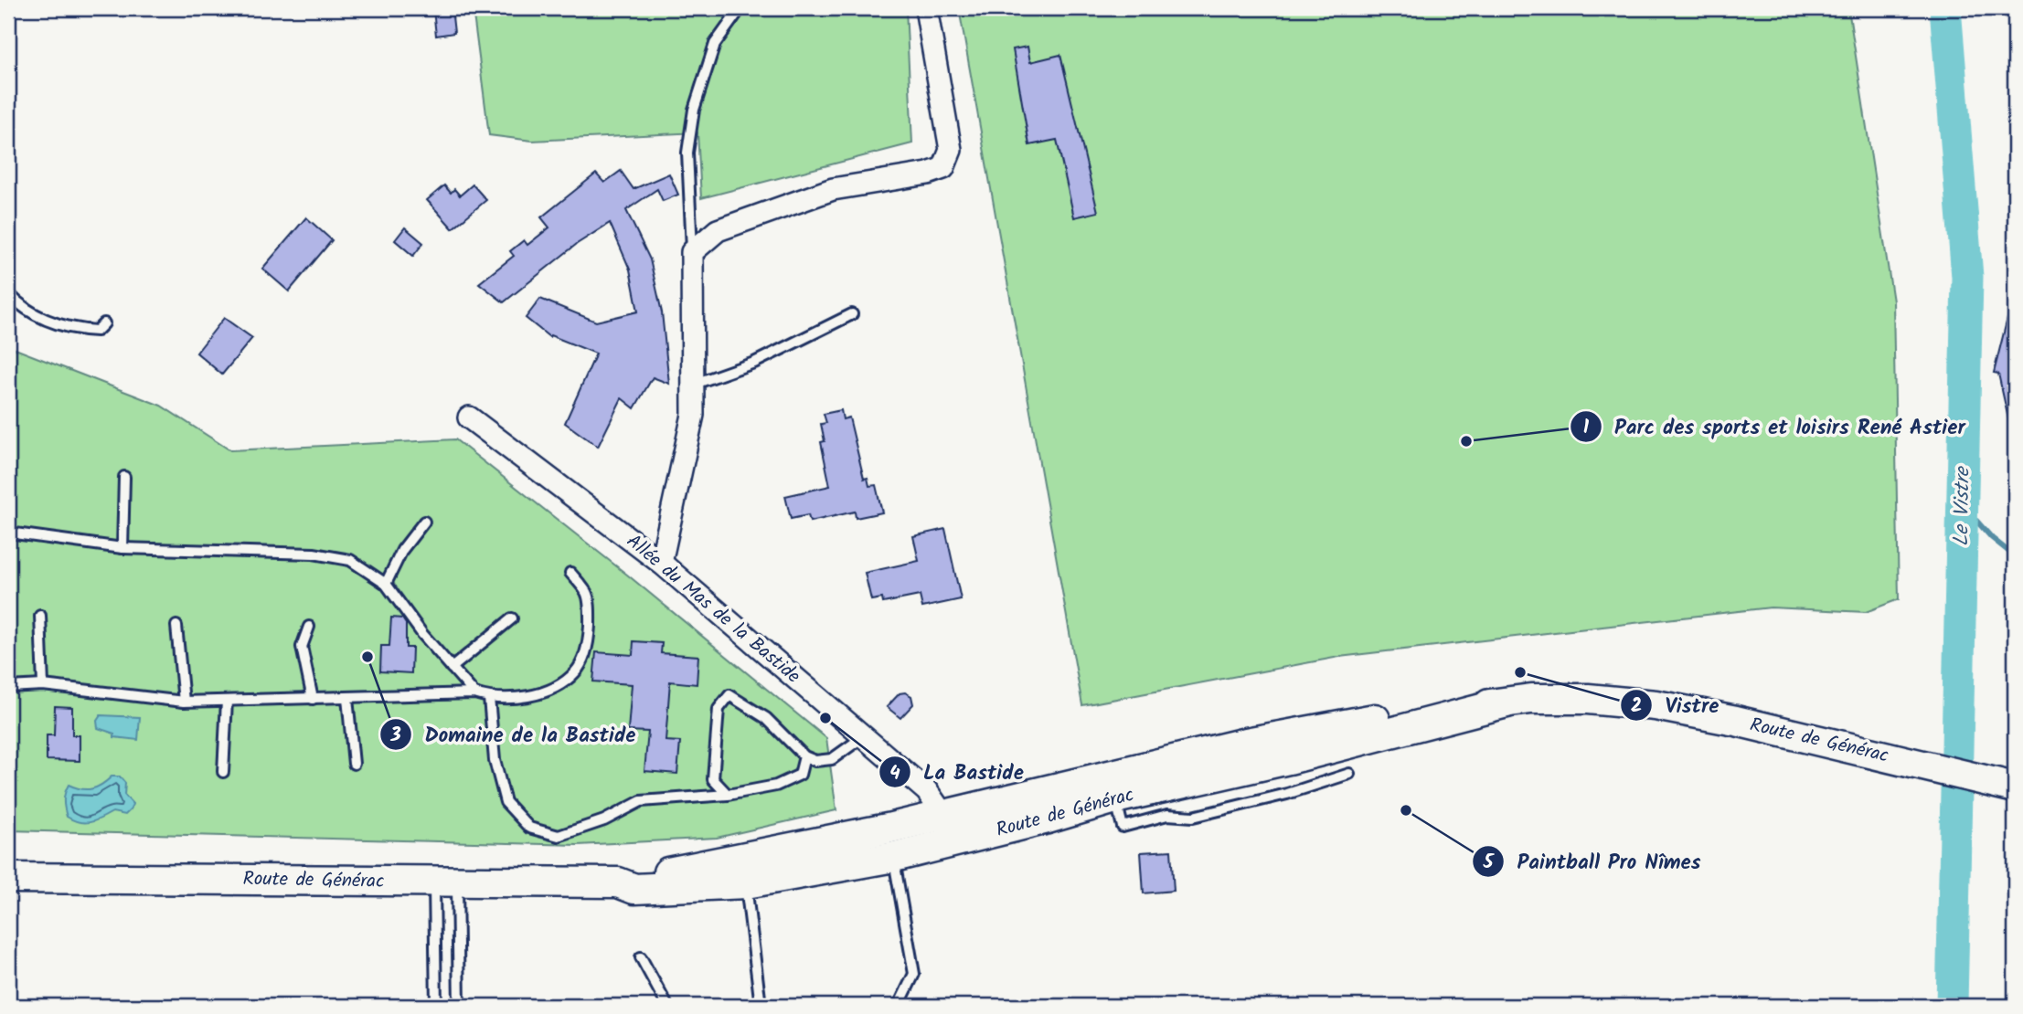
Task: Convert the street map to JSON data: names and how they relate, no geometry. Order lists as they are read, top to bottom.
{
  "streets": {
    "street": ["Allée du Mas de la Bastide", "Route de Générac"]
  },
  "crossings": [
    ["Allée du Mas de la Bastide", "Route de Générac"]
  ],
  "water": ["Le Vistre"],
  "places": [
    "Parc des sports et loisirs René Astier",
    "Domaine de la Bastide",
    "Vistre",
    "La Bastide",
    "Paintball Pro Nîmes"
  ]
}
